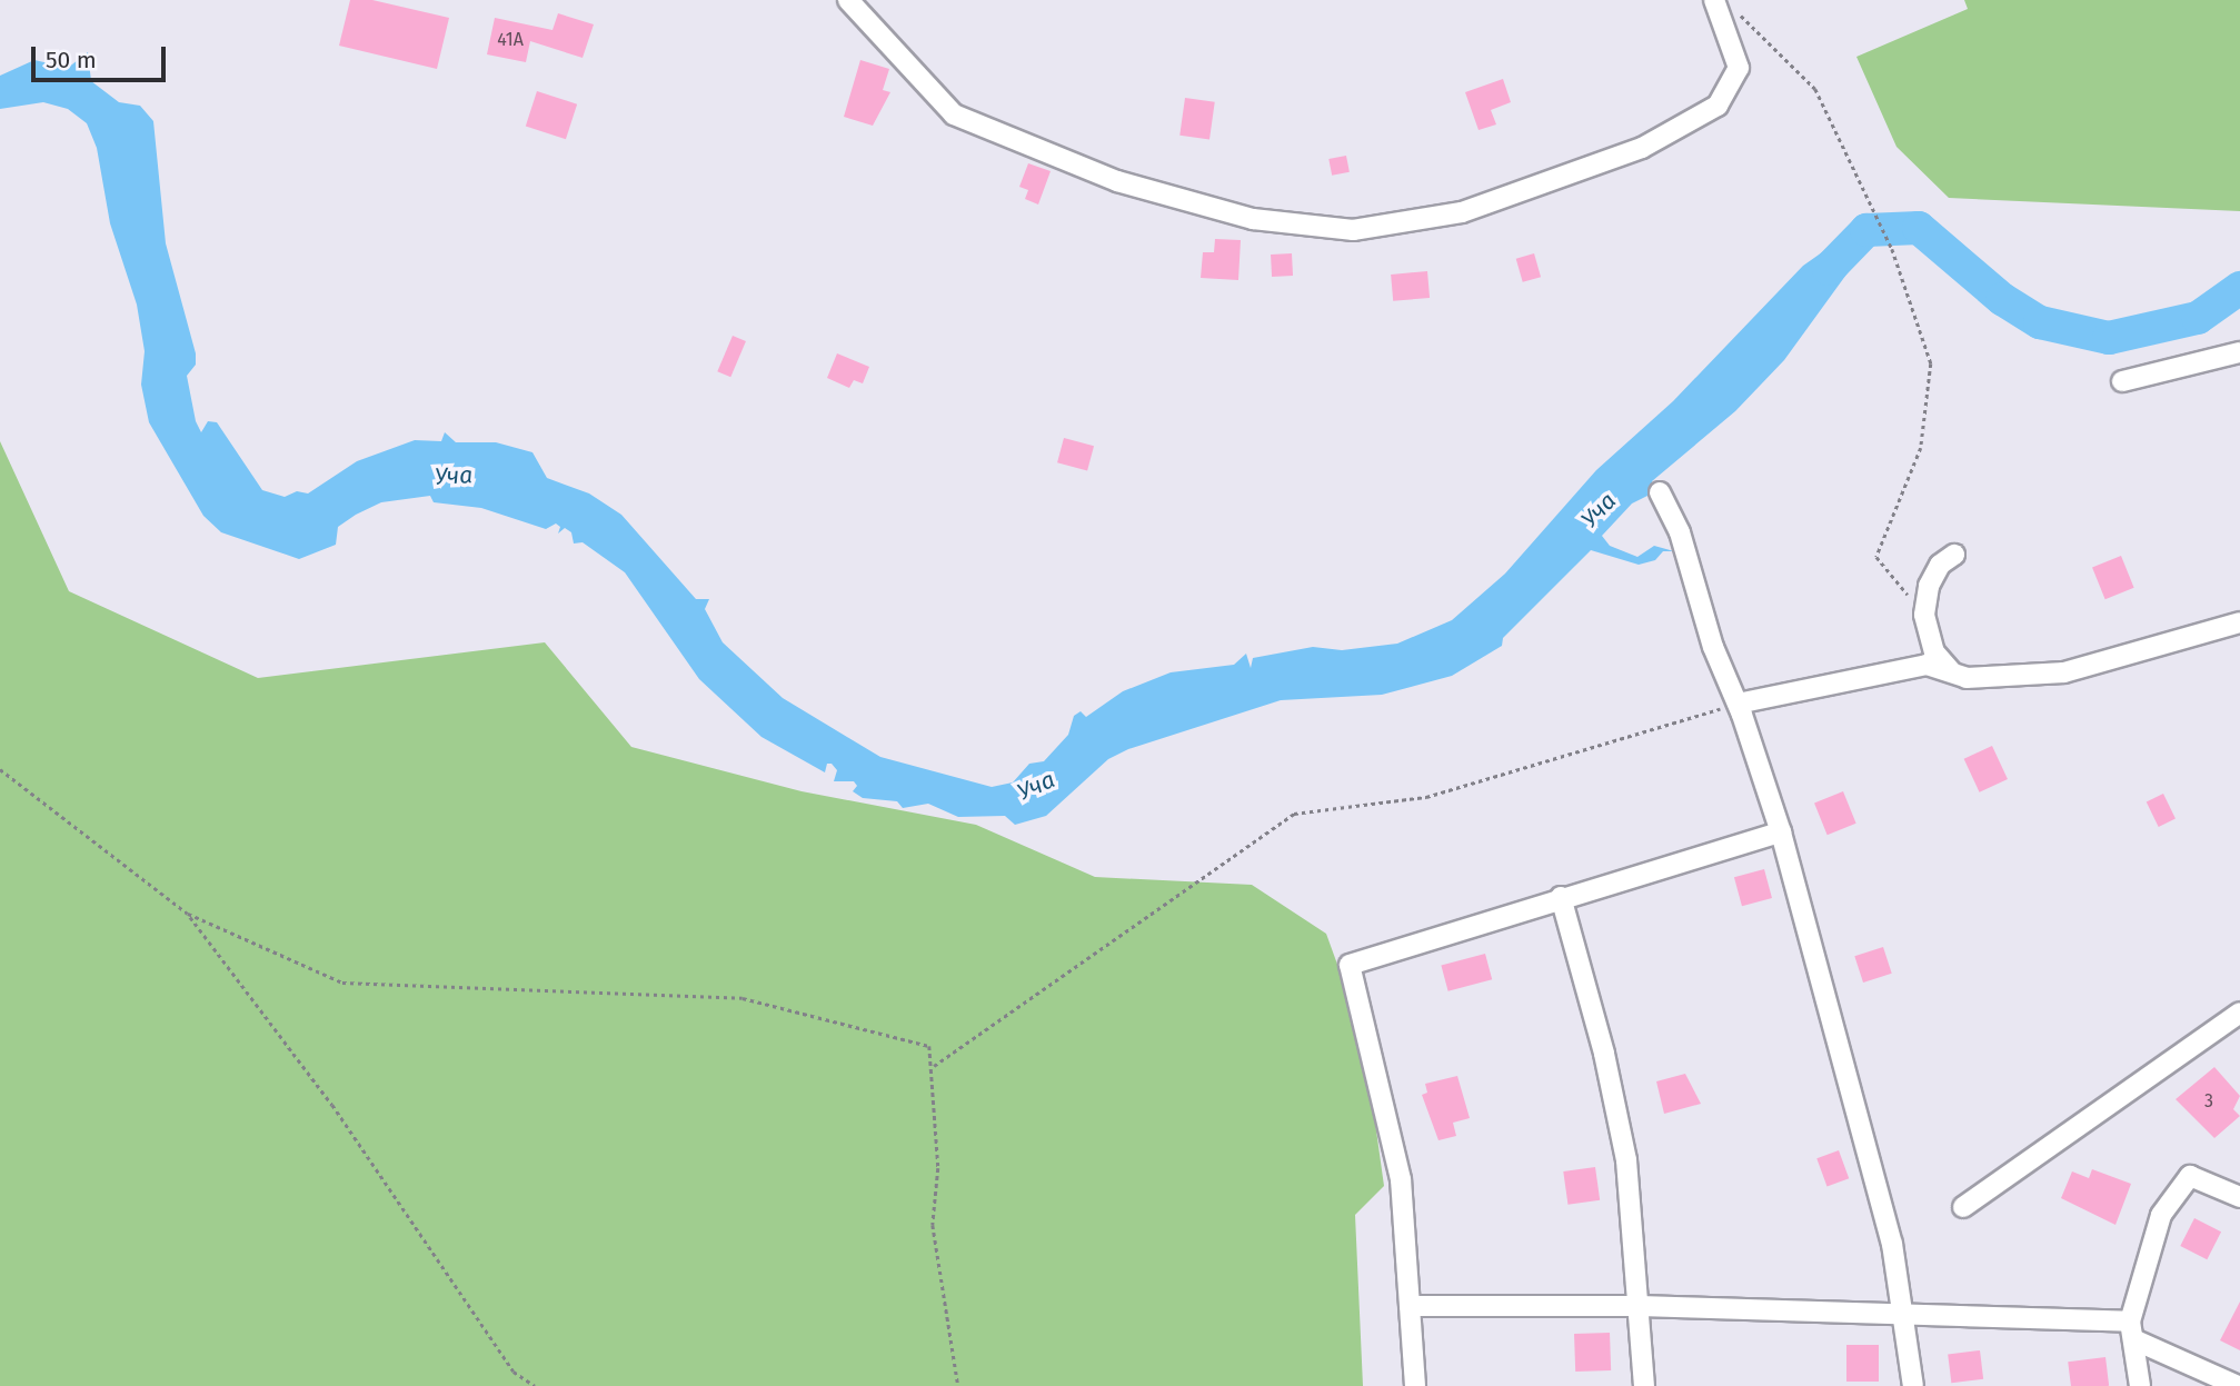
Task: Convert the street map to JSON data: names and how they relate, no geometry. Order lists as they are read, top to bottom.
{
  "water": ["Уча"],
  "house_numbers": ["41А", "3"],
  "scale_bar": "50 m"
}
